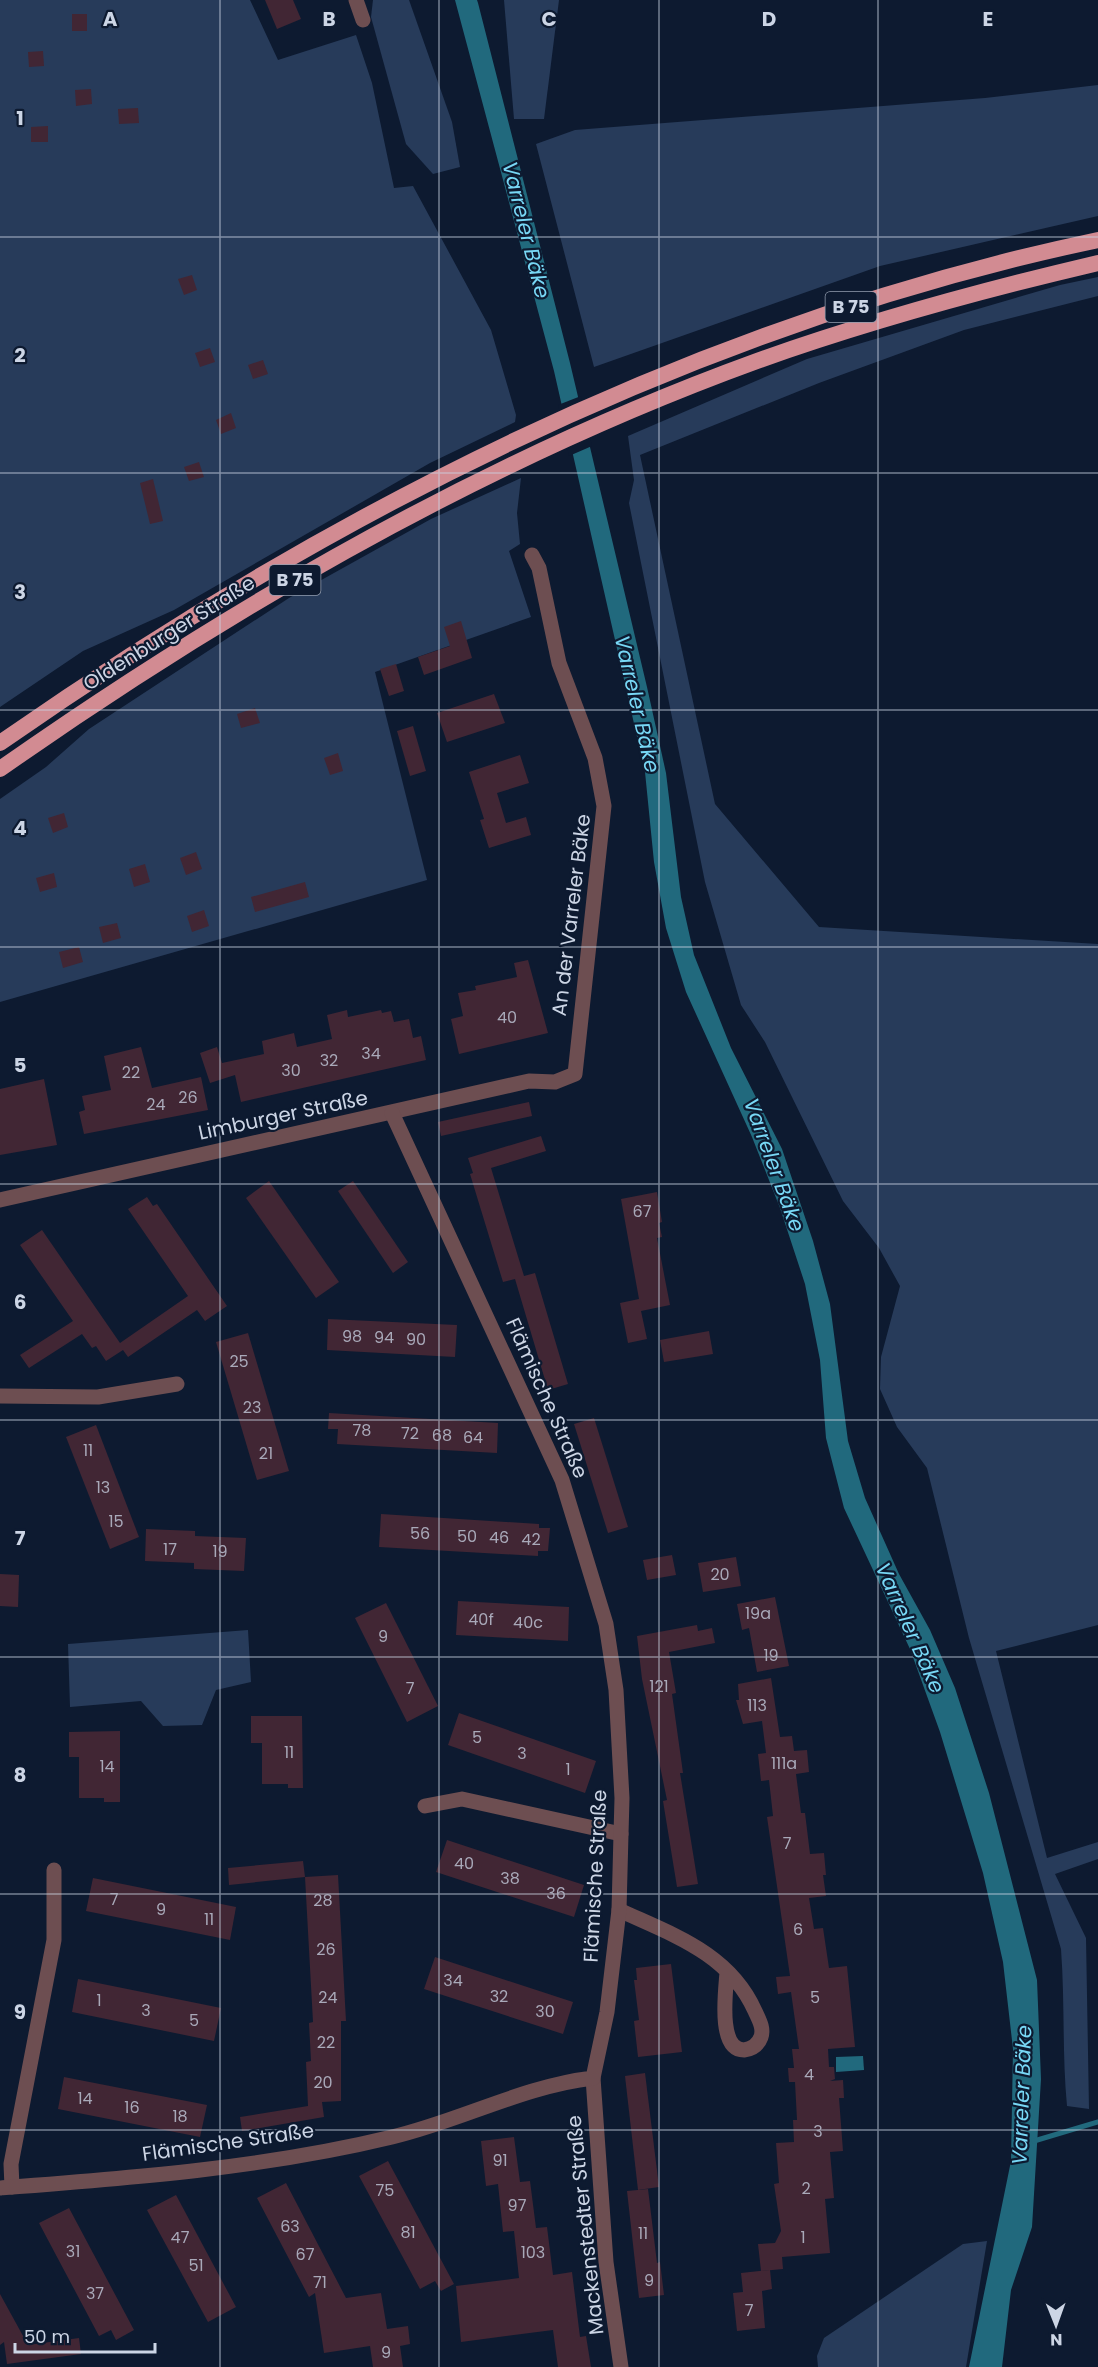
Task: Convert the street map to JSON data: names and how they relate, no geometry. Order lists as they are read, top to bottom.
{
  "streets": {
    "highway": ["B 75", "Oldenburger Straße"],
    "street": [
      "An der Varreler Bäke",
      "Limburger Straße",
      "Flämische Straße",
      "Mackenstedter Straße"
    ]
  },
  "crossings": [
    ["An der Varreler Bäke", "Limburger Straße"],
    ["Limburger Straße", "Flämische Straße"],
    ["Flämische Straße", "Mackenstedter Straße"]
  ],
  "water": ["Varreler Bäke"],
  "house_numbers": [
    "40",
    "34",
    "32",
    "30",
    "22",
    "26",
    "24",
    "67",
    "98",
    "94",
    "90",
    "25",
    "23",
    "78",
    "72",
    "68",
    "64",
    "11",
    "21",
    "13",
    "15",
    "56",
    "50",
    "46",
    "42",
    "17",
    "19",
    "20",
    "19a",
    "40f",
    "40c",
    "9",
    "19",
    "121",
    "7",
    "113",
    "5",
    "11",
    "3",
    "111a",
    "14",
    "1",
    "7",
    "40",
    "38",
    "36",
    "7",
    "28",
    "9",
    "11",
    "6",
    "26",
    "34",
    "32",
    "24",
    "5",
    "1",
    "3",
    "30",
    "5",
    "22",
    "4",
    "20",
    "14",
    "16",
    "18",
    "3",
    "91",
    "2",
    "75",
    "97",
    "63",
    "81",
    "11",
    "47",
    "1",
    "31",
    "103",
    "67",
    "51",
    "9",
    "71",
    "37",
    "7",
    "9"
  ],
  "scale_bar": "50 m",
  "north": "bottom",
  "grid": {
    "columns": [
      "A",
      "B",
      "C",
      "D",
      "E"
    ],
    "rows": [
      "1",
      "2",
      "3",
      "4",
      "5",
      "6",
      "7",
      "8",
      "9"
    ]
  }
}
